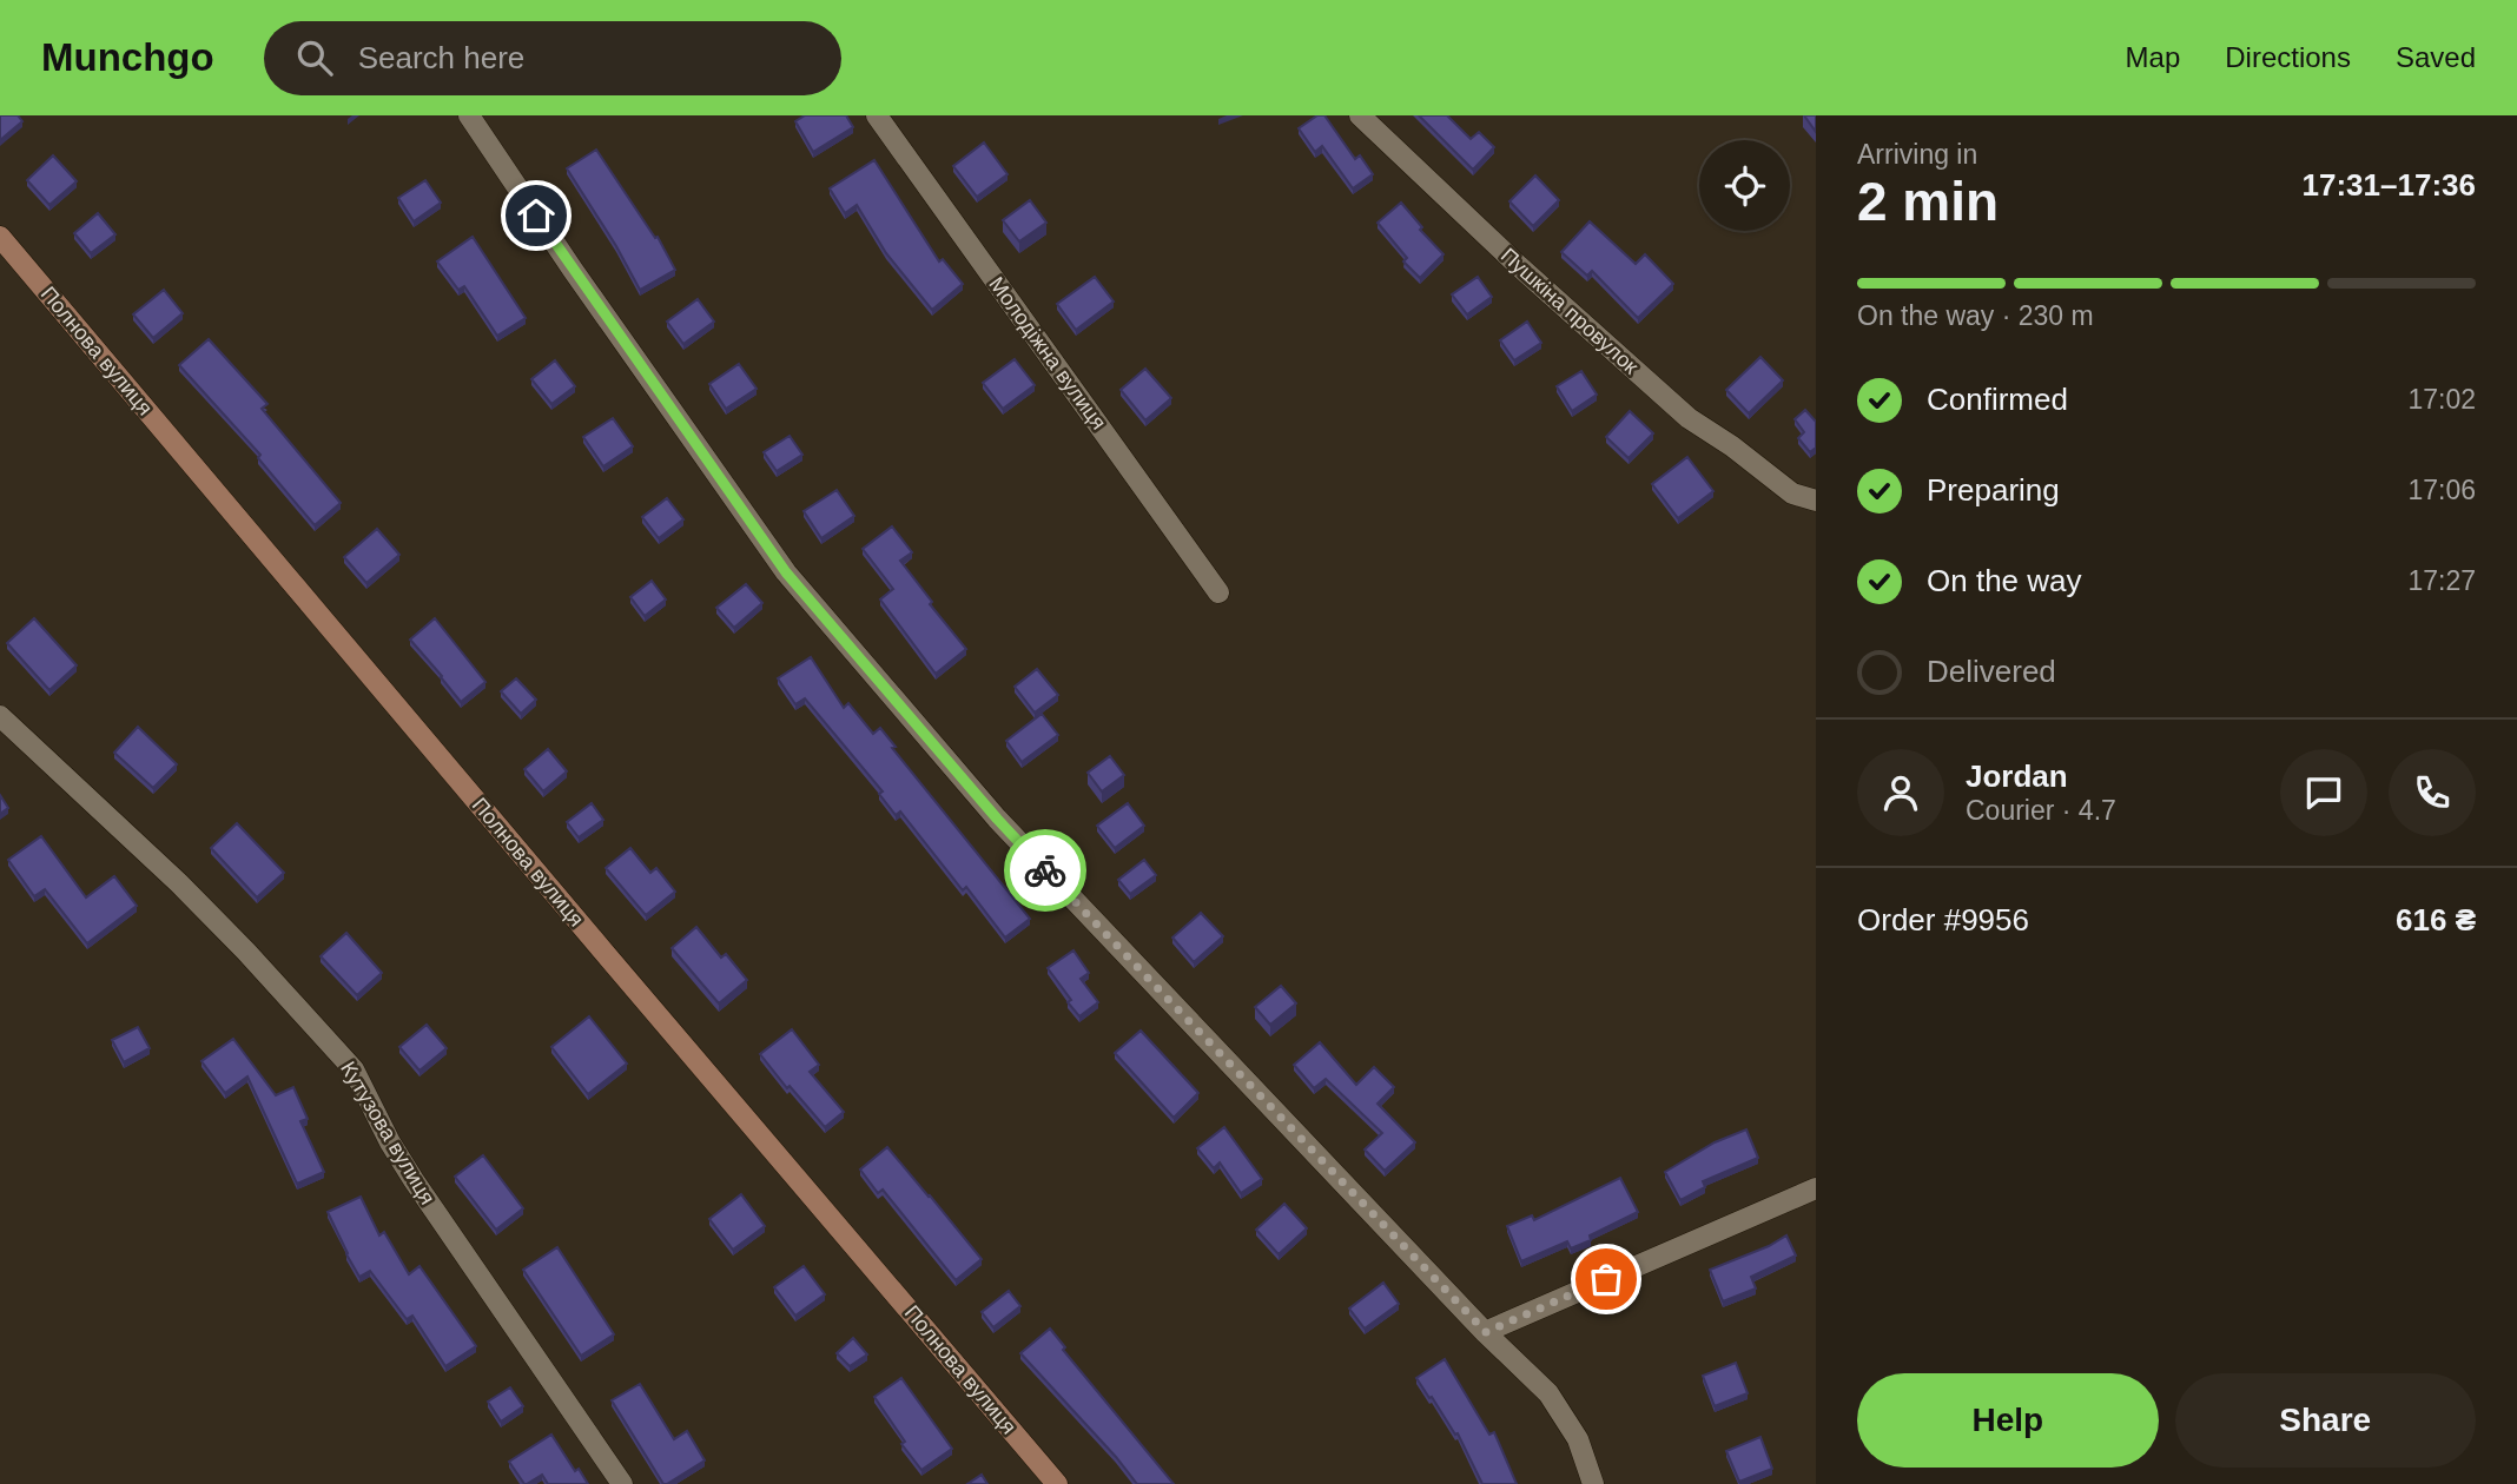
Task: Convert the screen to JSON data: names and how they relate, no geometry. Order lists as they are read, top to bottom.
{
  "streets": {
    "street": [
      "Пушкіна провулок",
      "Полнова вулиця",
      "Молодіжна вулиця",
      "Кутузова вулиця"
    ]
  },
  "page": {
    "header": "Munchgo",
    "search": "Search here",
    "nav": ["Map", "Directions", "Saved"],
    "heading": ["2 min", "Arriving in", "17:31–17:36"],
    "panel": [
      "Jordan",
      "Courier · 4.7",
      "Order #9956",
      "616 ₴"
    ],
    "bar": "On the way · 230 m",
    "list": [
      ["Confirmed", "17:02"],
      ["Preparing", "17:06"],
      ["On the way", "17:27"],
      "Delivered"
    ],
    "buttons": ["Help", "Share"]
  }
}
